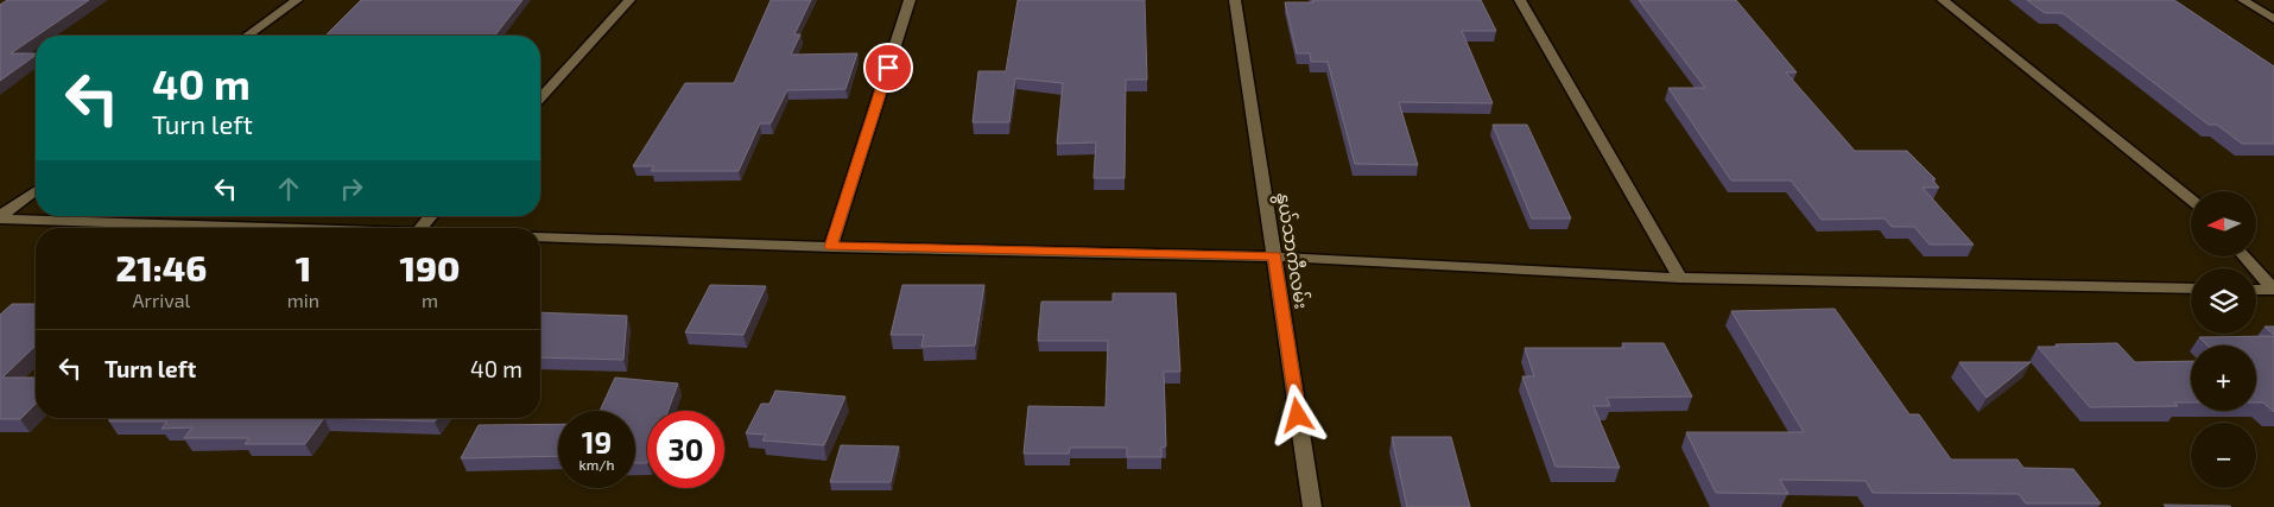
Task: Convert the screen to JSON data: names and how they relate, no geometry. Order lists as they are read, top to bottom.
{
  "streets": {
    "street": ["နွယ်သာကီလမ်း"]
  },
  "north": "left",
  "page": {
    "turn": ["40 m", "Turn left"],
    "map_buttons": ["+", "−"],
    "eta": [
      "21:46",
      "Arrival",
      "1",
      "min",
      "190",
      "m"
    ],
    "list": [
      {
        "name": "Turn left",
        "value": "40 m"
      }
    ],
    "speed": "19 km/h",
    "limit": "30"
  }
}
